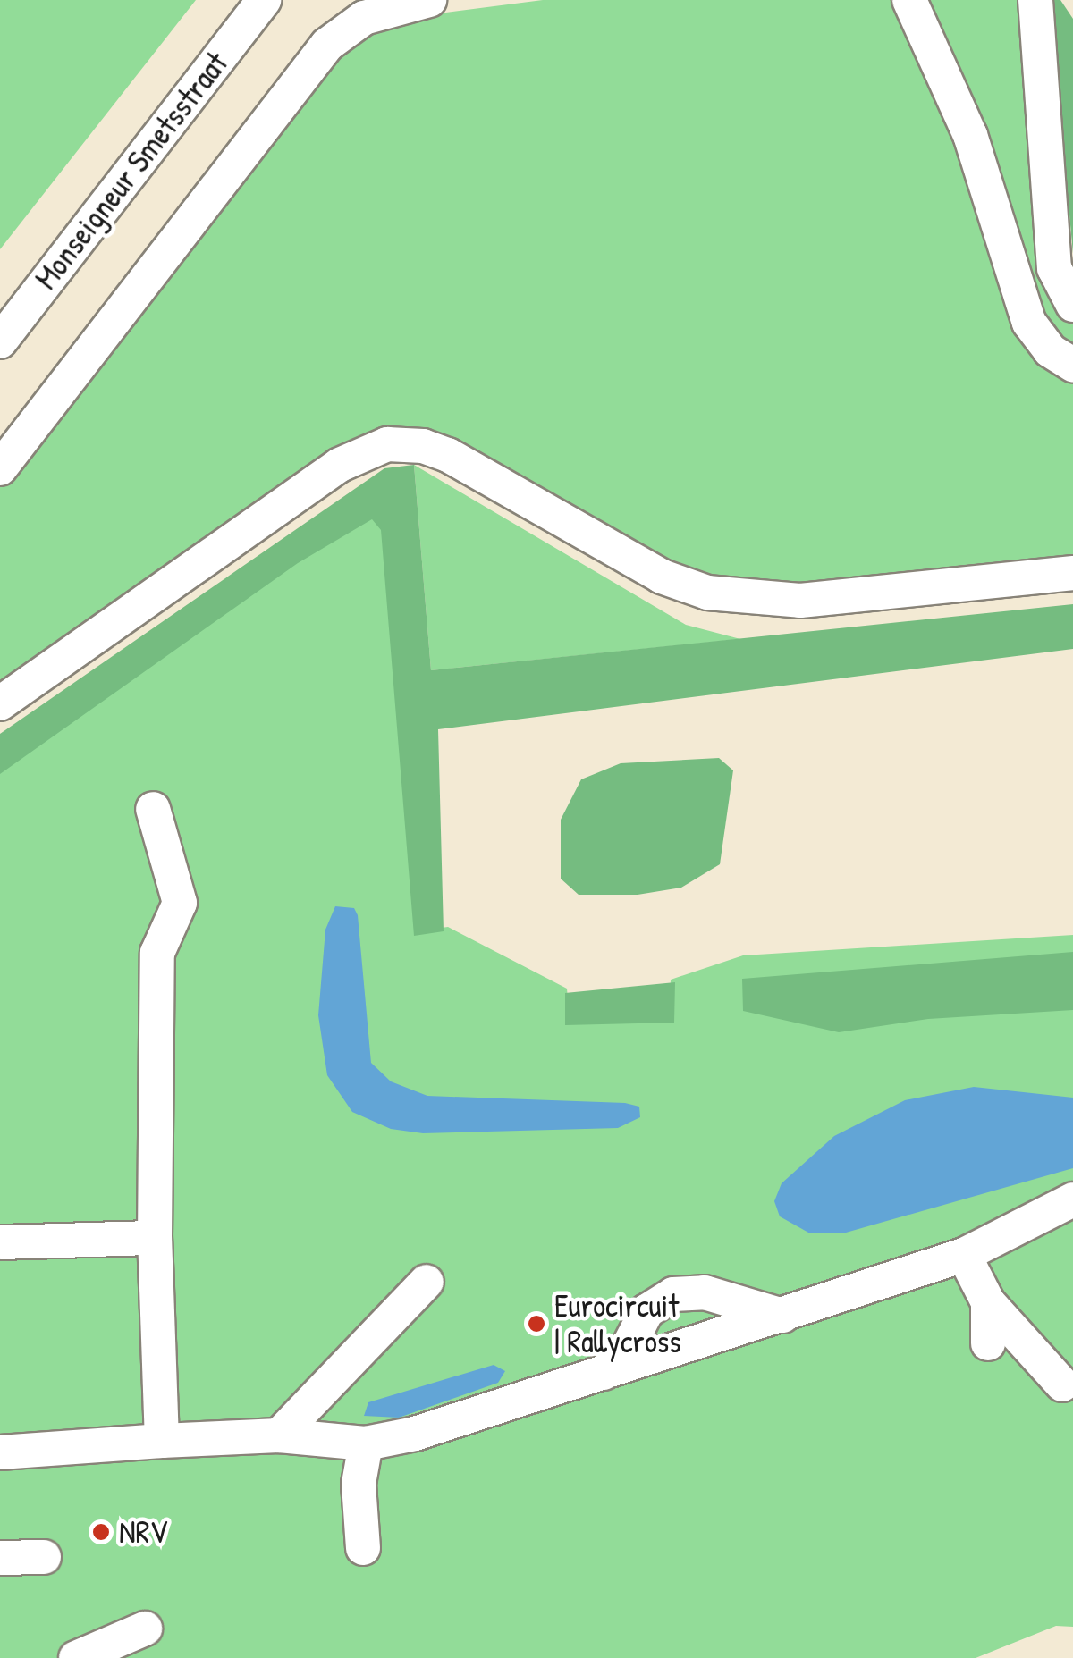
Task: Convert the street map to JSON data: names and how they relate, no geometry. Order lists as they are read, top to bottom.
{
  "streets": {
    "street": ["Monseigneur Smetsstraat"]
  },
  "places": ["Eurocircuit | Rallycross", "NRV"]
}
